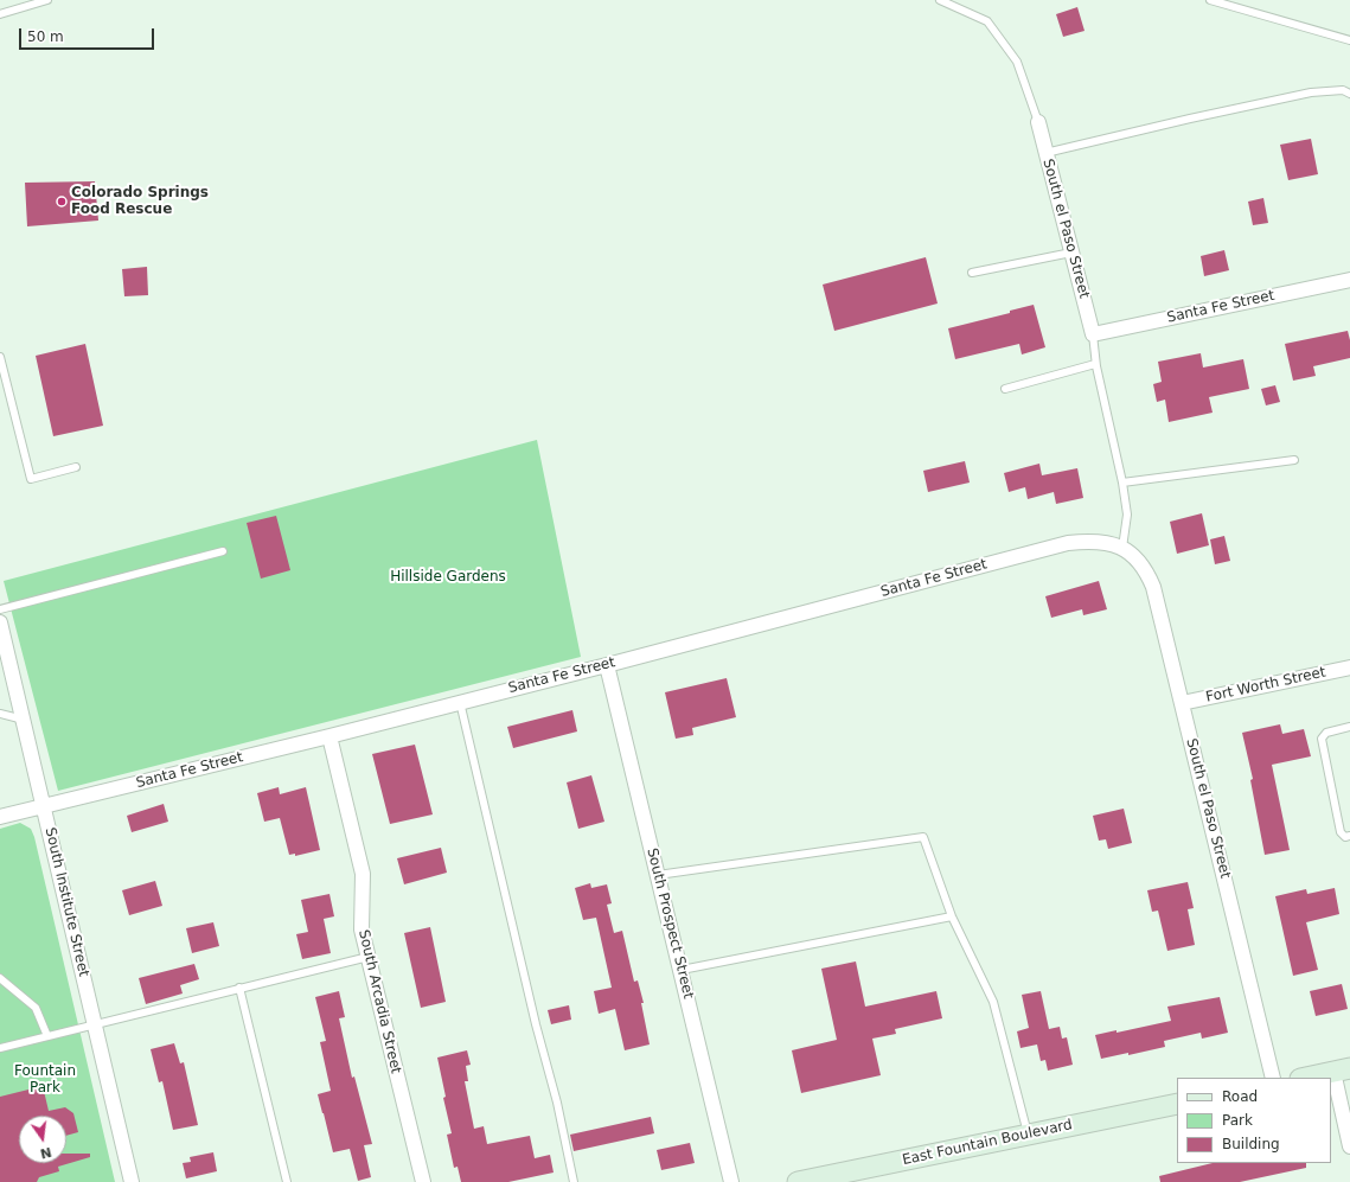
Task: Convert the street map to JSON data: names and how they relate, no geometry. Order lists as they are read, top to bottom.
{
  "streets": {
    "main road": ["East Fountain Boulevard"],
    "street": [
      "South el Paso Street",
      "Santa Fe Street",
      "Fort Worth Street",
      "South Institute Street",
      "South Prospect Street",
      "South Arcadia Street"
    ]
  },
  "crossings": [
    ["South el Paso Street", "Santa Fe Street"],
    ["South el Paso Street", "Fort Worth Street"],
    ["Santa Fe Street", "South Institute Street"],
    ["Santa Fe Street", "South Prospect Street"],
    ["Santa Fe Street", "South Arcadia Street"]
  ],
  "parks": ["Hillside Gardens", "Fountain Park"],
  "places": ["Colorado Springs Food Rescue"],
  "legend": ["Road", "Park", "Building"],
  "scale_bar": "50 m",
  "north": "bottom"
}
